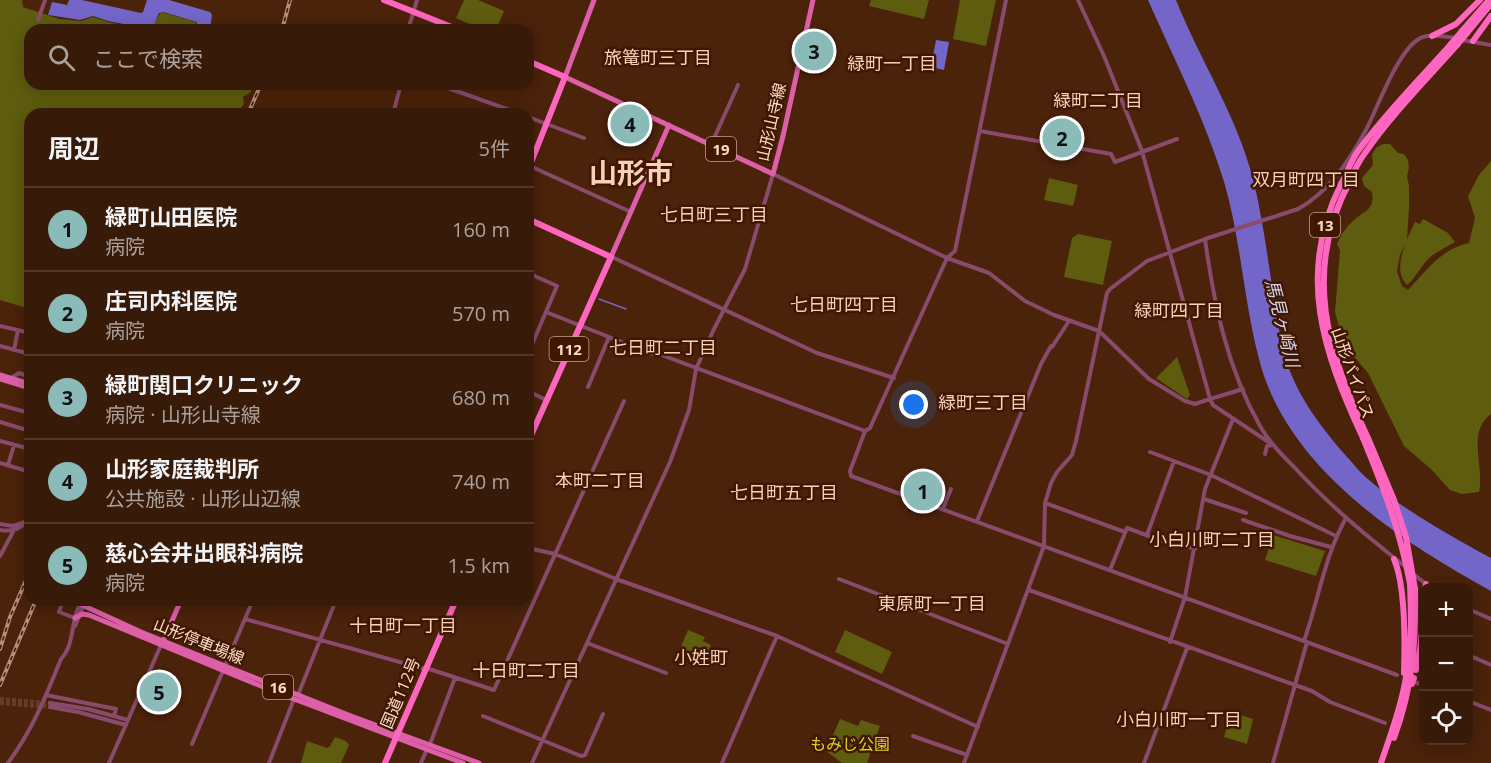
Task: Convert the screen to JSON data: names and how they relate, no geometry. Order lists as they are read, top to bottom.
{
  "streets": {
    "highway": [
      "13",
      "112",
      "山形バイパス",
      "国道112号"
    ],
    "main road": [
      "山形山寺線",
      "19",
      "山形停車場線",
      "16"
    ]
  },
  "crossings": [
    ["山形停車場線", "国道112号"]
  ],
  "districts": [
    "旅篭町三丁目",
    "緑町一丁目",
    "緑町二丁目",
    "山形市",
    "双月町四丁目",
    "七日町三丁目",
    "七日町四丁目",
    "緑町四丁目",
    "七日町二丁目",
    "緑町三丁目",
    "本町二丁目",
    "七日町五丁目",
    "小白川町二丁目",
    "東原町一丁目",
    "十日町一丁目",
    "小姓町",
    "十日町二丁目",
    "小白川町一丁目"
  ],
  "water": ["馬見ヶ崎川"],
  "parks": ["もみじ公園"],
  "page": {
    "search": "ここで検索",
    "pins": [
      "3",
      "4",
      "2",
      "1",
      "5"
    ],
    "heading": ["周辺", "5件"],
    "list": [
      {
        "mark": "1",
        "name": "緑町山田医院",
        "note": "病院",
        "value": "160 m"
      },
      {
        "mark": "2",
        "name": "庄司内科医院",
        "note": "病院",
        "value": "570 m"
      },
      {
        "mark": "3",
        "name": "緑町関口クリニック",
        "note": "病院 · 山形山寺線",
        "value": "680 m"
      },
      {
        "mark": "4",
        "name": "山形家庭裁判所",
        "note": "公共施設 · 山形山辺線",
        "value": "740 m"
      },
      {
        "mark": "5",
        "name": "慈心会井出眼科病院",
        "note": "病院",
        "value": "1.5 km"
      }
    ],
    "map_buttons": ["+", "−"]
  }
}
